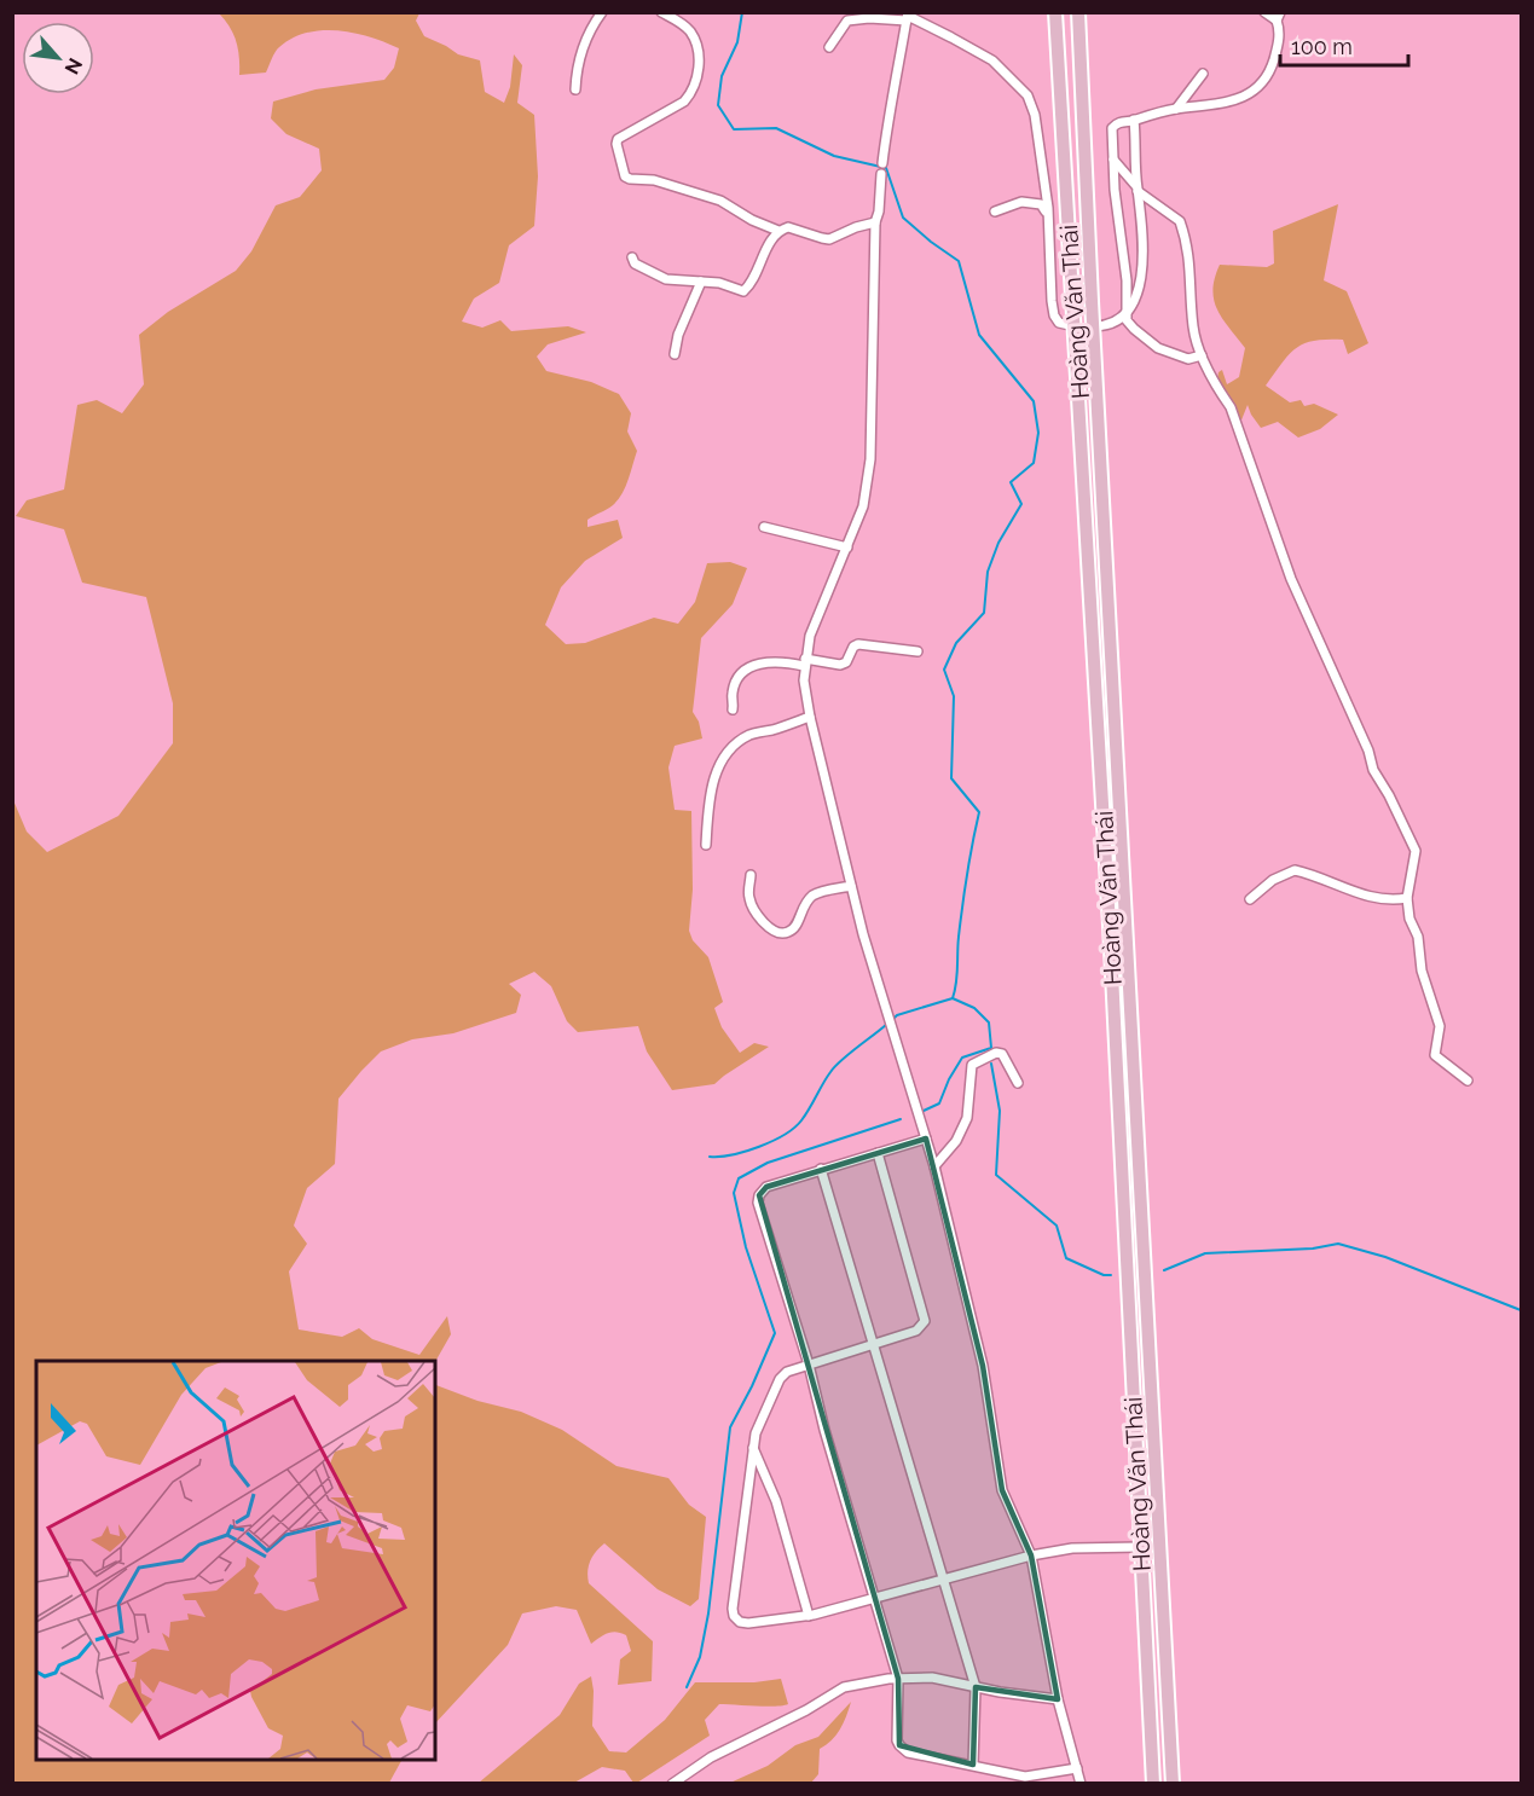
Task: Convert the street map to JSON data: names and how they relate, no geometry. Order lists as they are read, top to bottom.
{
  "streets": {
    "main road": ["Hoàng Văn Thái"]
  },
  "scale_bar": "100 m",
  "north": "bottom right"
}
